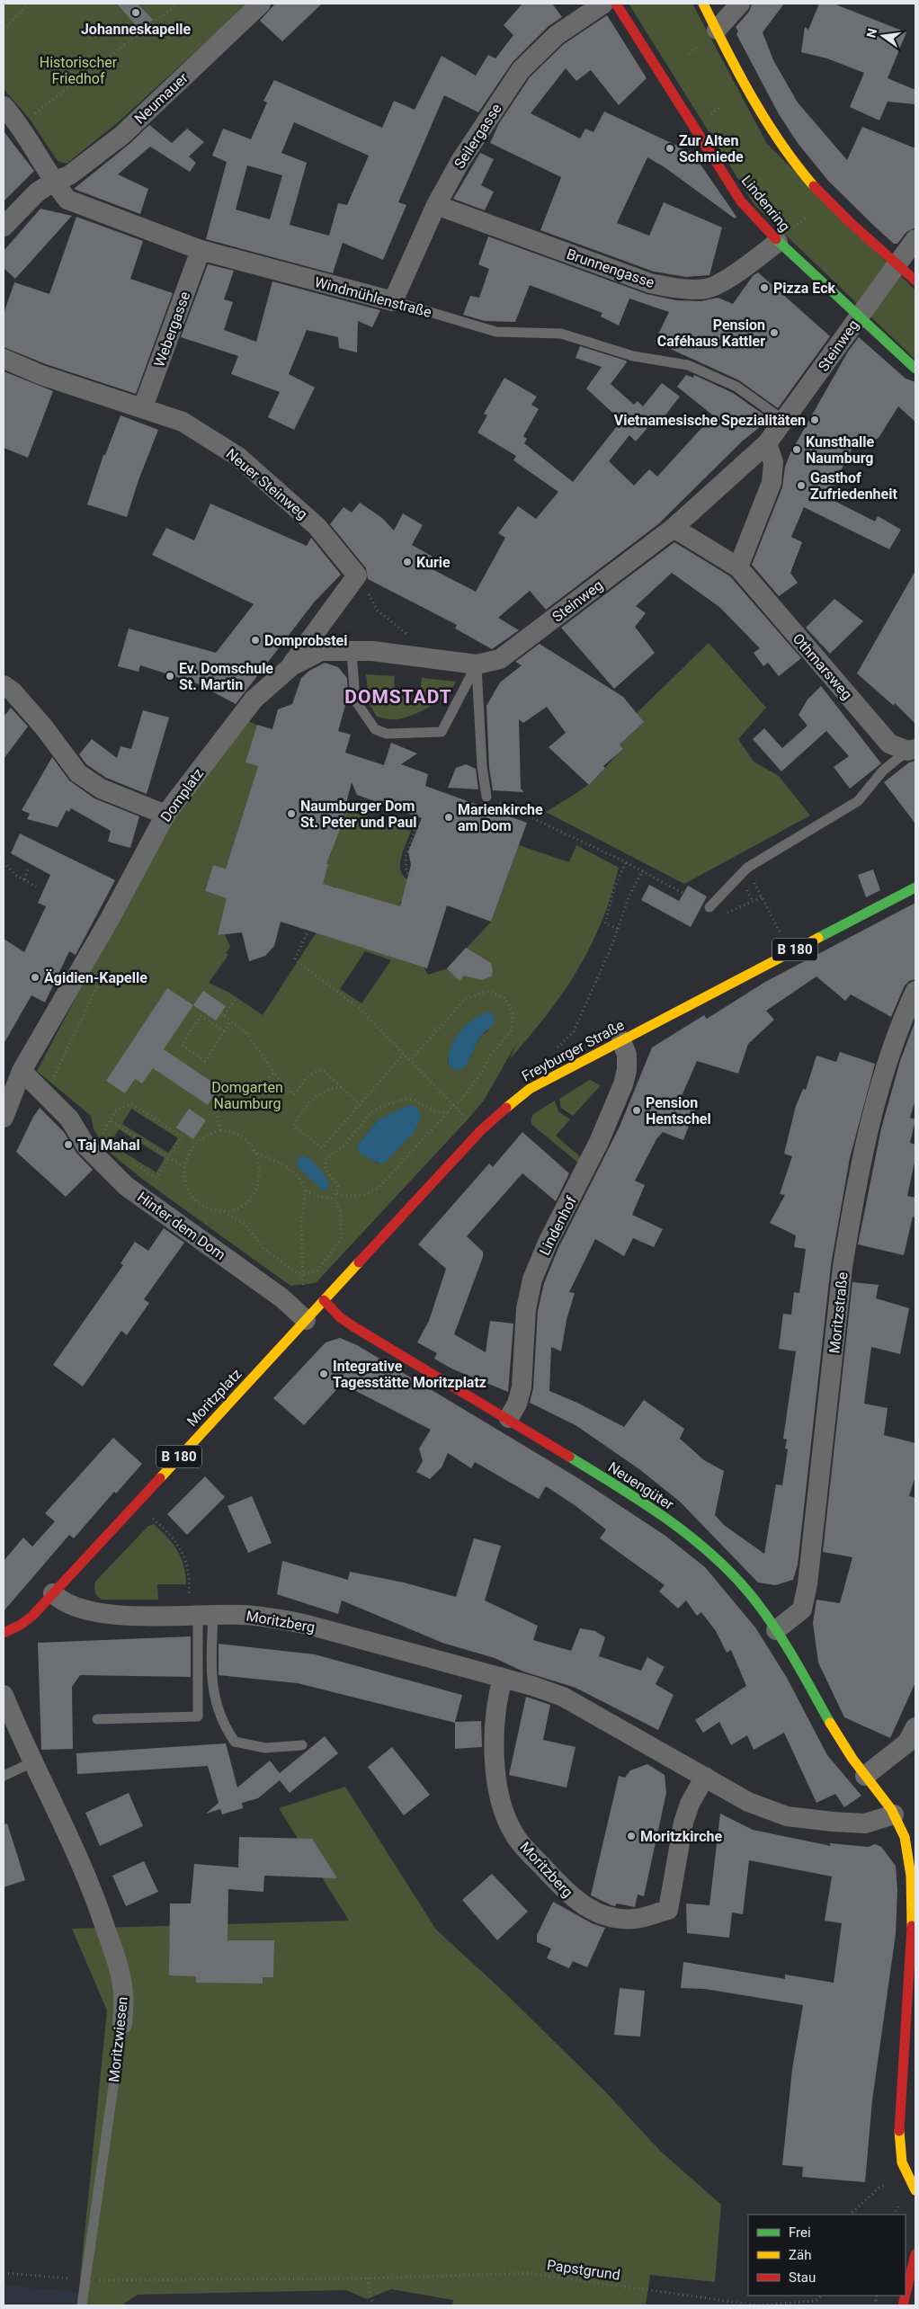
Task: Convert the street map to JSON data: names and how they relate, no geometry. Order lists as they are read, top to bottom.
{
  "streets": {
    "main road": [
      "Lindenring",
      "B 180",
      "Freyburger Straße",
      "Moritzplatz",
      "Neuengüter"
    ],
    "street": [
      "Neumauer",
      "Seilergasse",
      "Brunnengasse",
      "Windmühlenstraße",
      "Webergasse",
      "Steinweg",
      "Neuer Steinweg",
      "Othmarsweg",
      "Domplatz",
      "Hinter dem Dom",
      "Lindenhof",
      "Moritzstraße",
      "Moritzberg",
      "Moritzwiesen"
    ],
    "path": ["Papstgrund"]
  },
  "crossings": [
    ["Neumauer", "Windmühlenstraße"],
    ["Seilergasse", "Brunnengasse"],
    ["Seilergasse", "Windmühlenstraße"],
    ["Lindenring", "Brunnengasse"],
    ["Lindenring", "Steinweg"],
    ["Windmühlenstraße", "Webergasse"],
    ["Windmühlenstraße", "Steinweg"],
    ["Webergasse", "Neuer Steinweg"],
    ["Steinweg", "Domplatz"],
    ["B 180", "Moritzplatz"],
    ["B 180", "Moritzberg"],
    ["Freyburger Straße", "Hinter dem Dom"],
    ["Freyburger Straße", "Lindenhof"],
    ["Freyburger Straße", "Moritzplatz"],
    ["Freyburger Straße", "Neuengüter"],
    ["Hinter dem Dom", "Moritzplatz"],
    ["Lindenhof", "Neuengüter"],
    ["Moritzstraße", "Neuengüter"],
    ["Moritzplatz", "Moritzberg"],
    ["Moritzwiesen", "Papstgrund"]
  ],
  "districts": ["DOMSTADT"],
  "parks": ["Historischer Friedhof", "Domgarten Naumburg"],
  "places": [
    "Johanneskapelle",
    "Zur Alten Schmiede",
    "Pizza Eck",
    "Pension Caféhaus Kattler",
    "Vietnamesische Spezialitäten",
    "Kunsthalle Naumburg",
    "Gasthof Zufriedenheit",
    "Kurie",
    "Domprobstei",
    "Ev. Domschule St. Martin",
    "Naumburger Dom St. Peter und Paul",
    "Marienkirche am Dom",
    "Ägidien-Kapelle",
    "Pension Hentschel",
    "Taj Mahal",
    "Integrative Tagesstätte Moritzplatz",
    "Moritzkirche"
  ],
  "legend": ["Frei", "Zäh", "Stau"],
  "north": "left"
}
